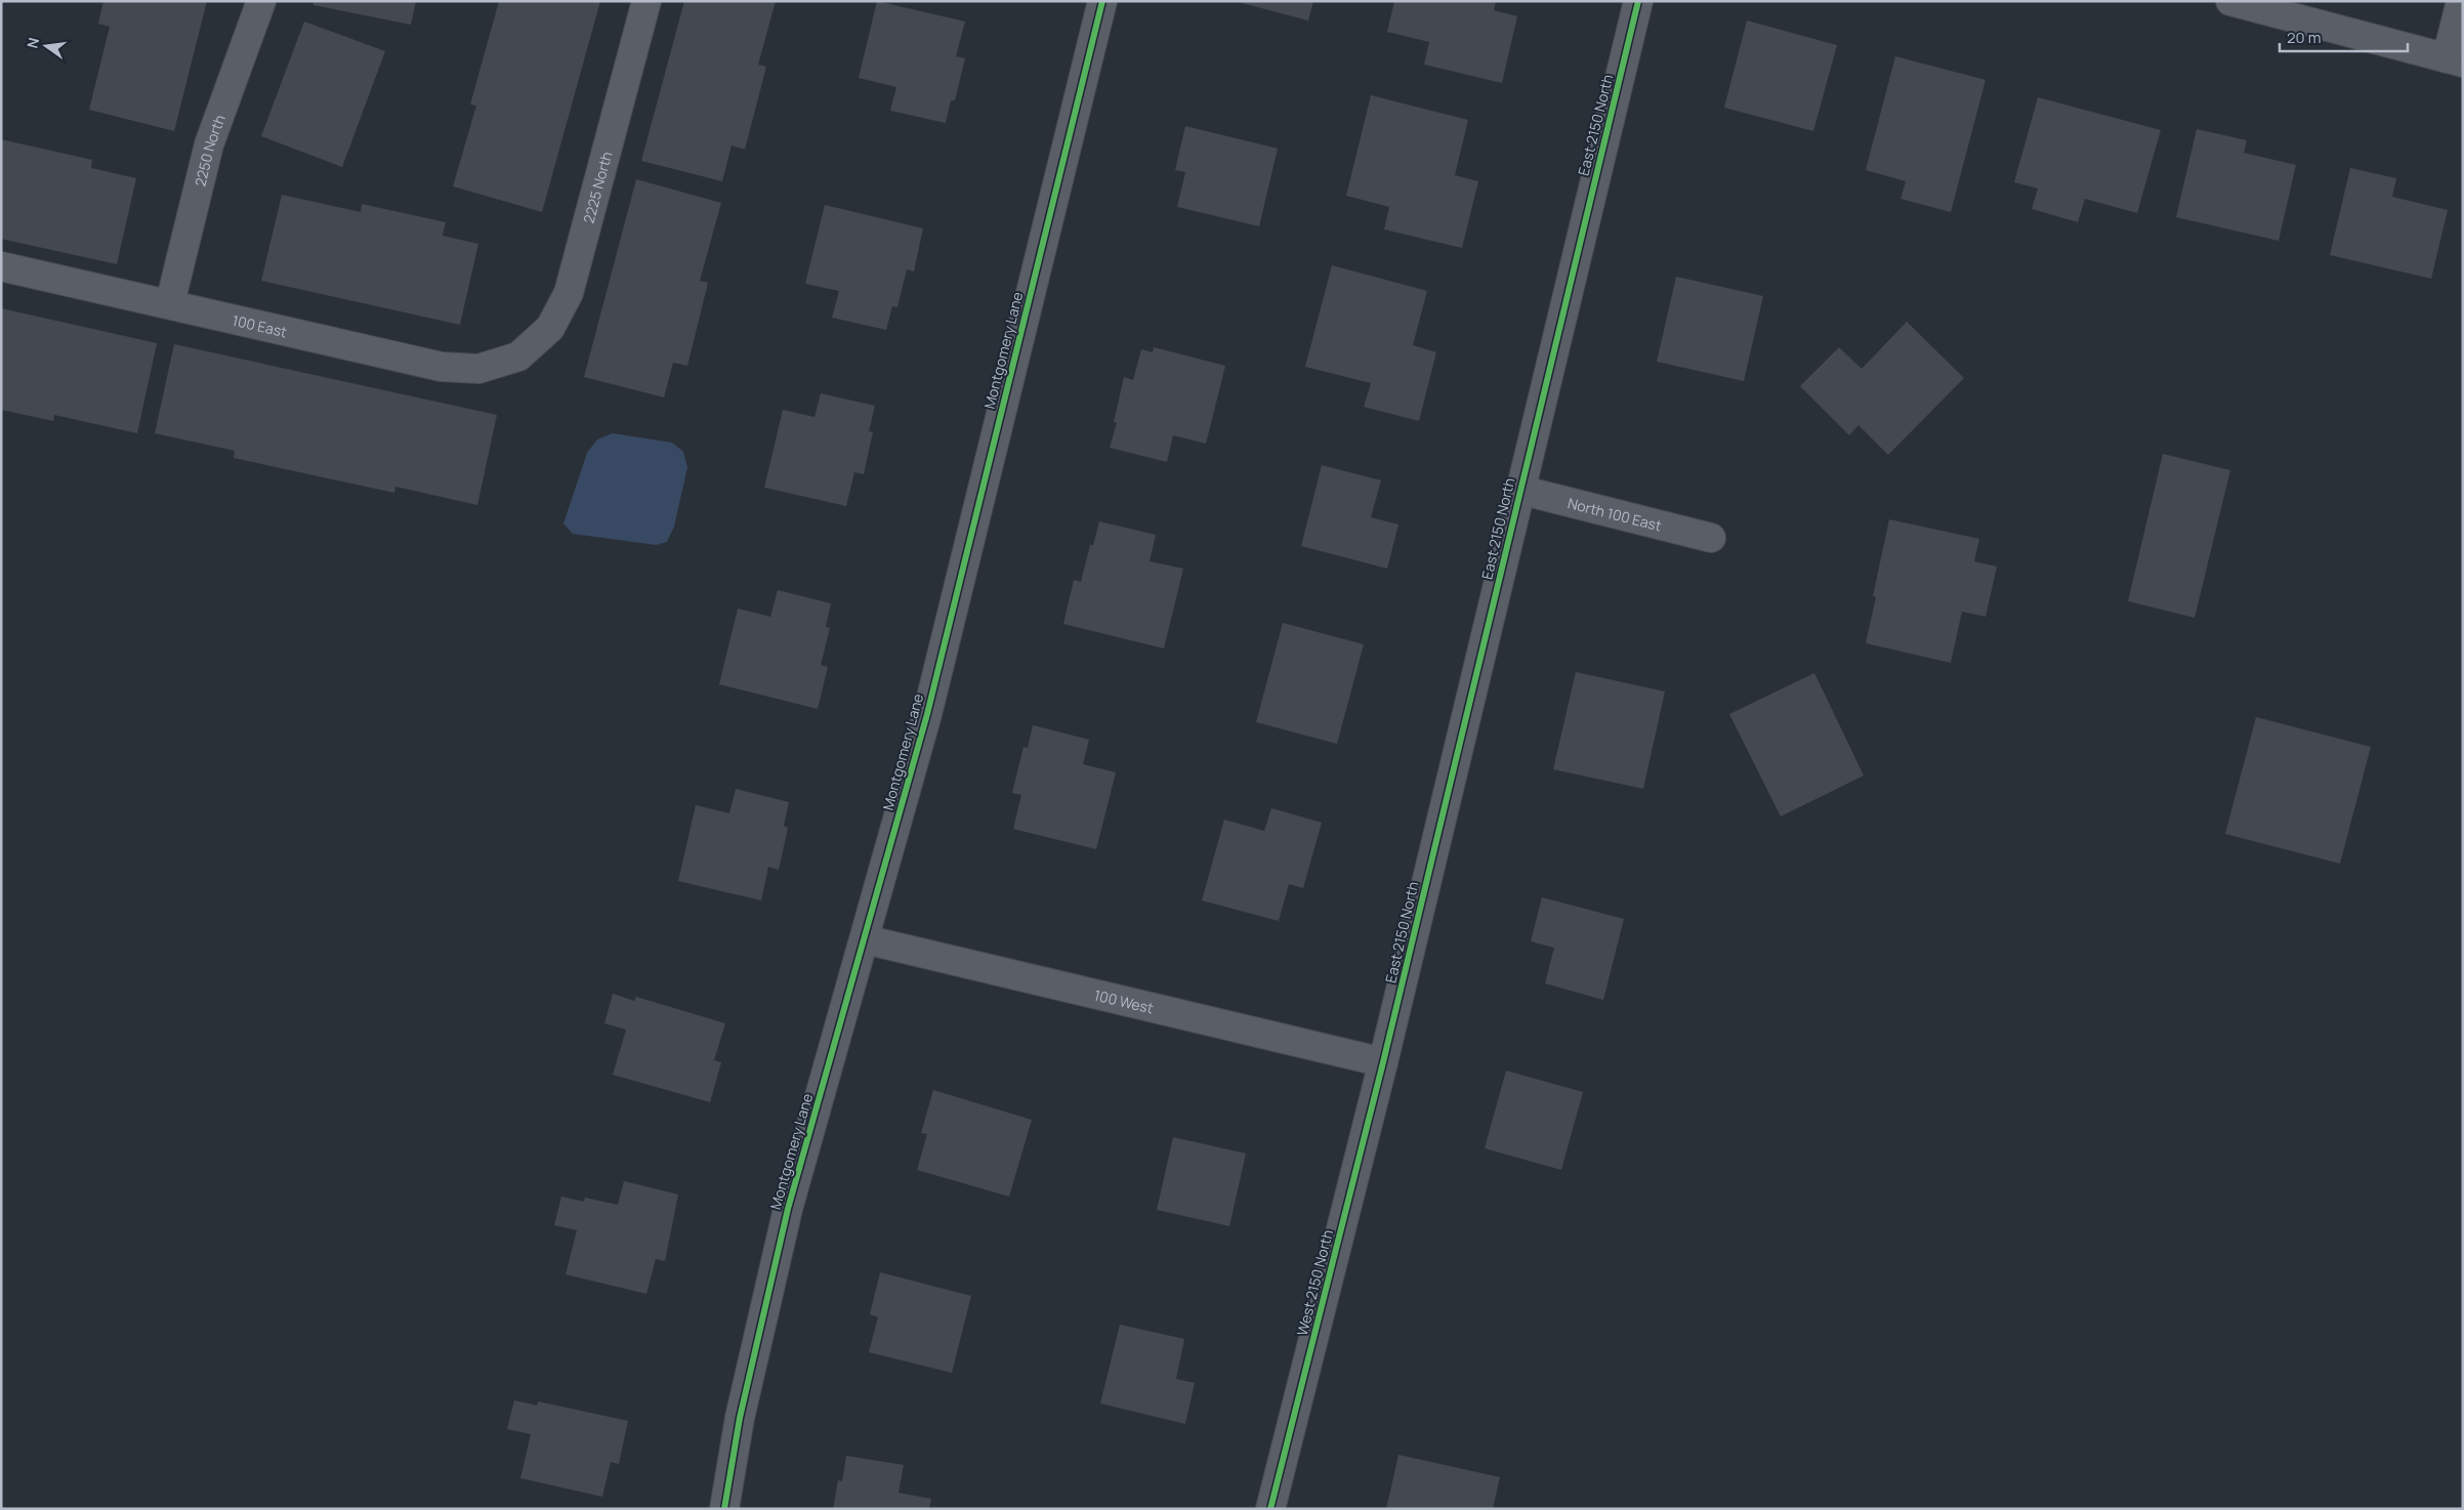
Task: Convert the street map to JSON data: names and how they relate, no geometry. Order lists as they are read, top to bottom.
{
  "streets": {
    "street": [
      "East 2150 North",
      "2250 North",
      "2225 North",
      "100 East",
      "Montgomery Lane",
      "North 100 East",
      "100 West",
      "West 2150 North"
    ]
  },
  "crossings": [
    ["East 2150 North", "North 100 East"],
    ["East 2150 North", "100 West"],
    ["East 2150 North", "West 2150 North"],
    ["2250 North", "100 East"],
    ["2225 North", "100 East"],
    ["Montgomery Lane", "100 West"],
    ["100 West", "West 2150 North"]
  ],
  "scale_bar": "20 m",
  "north": "left"
}
